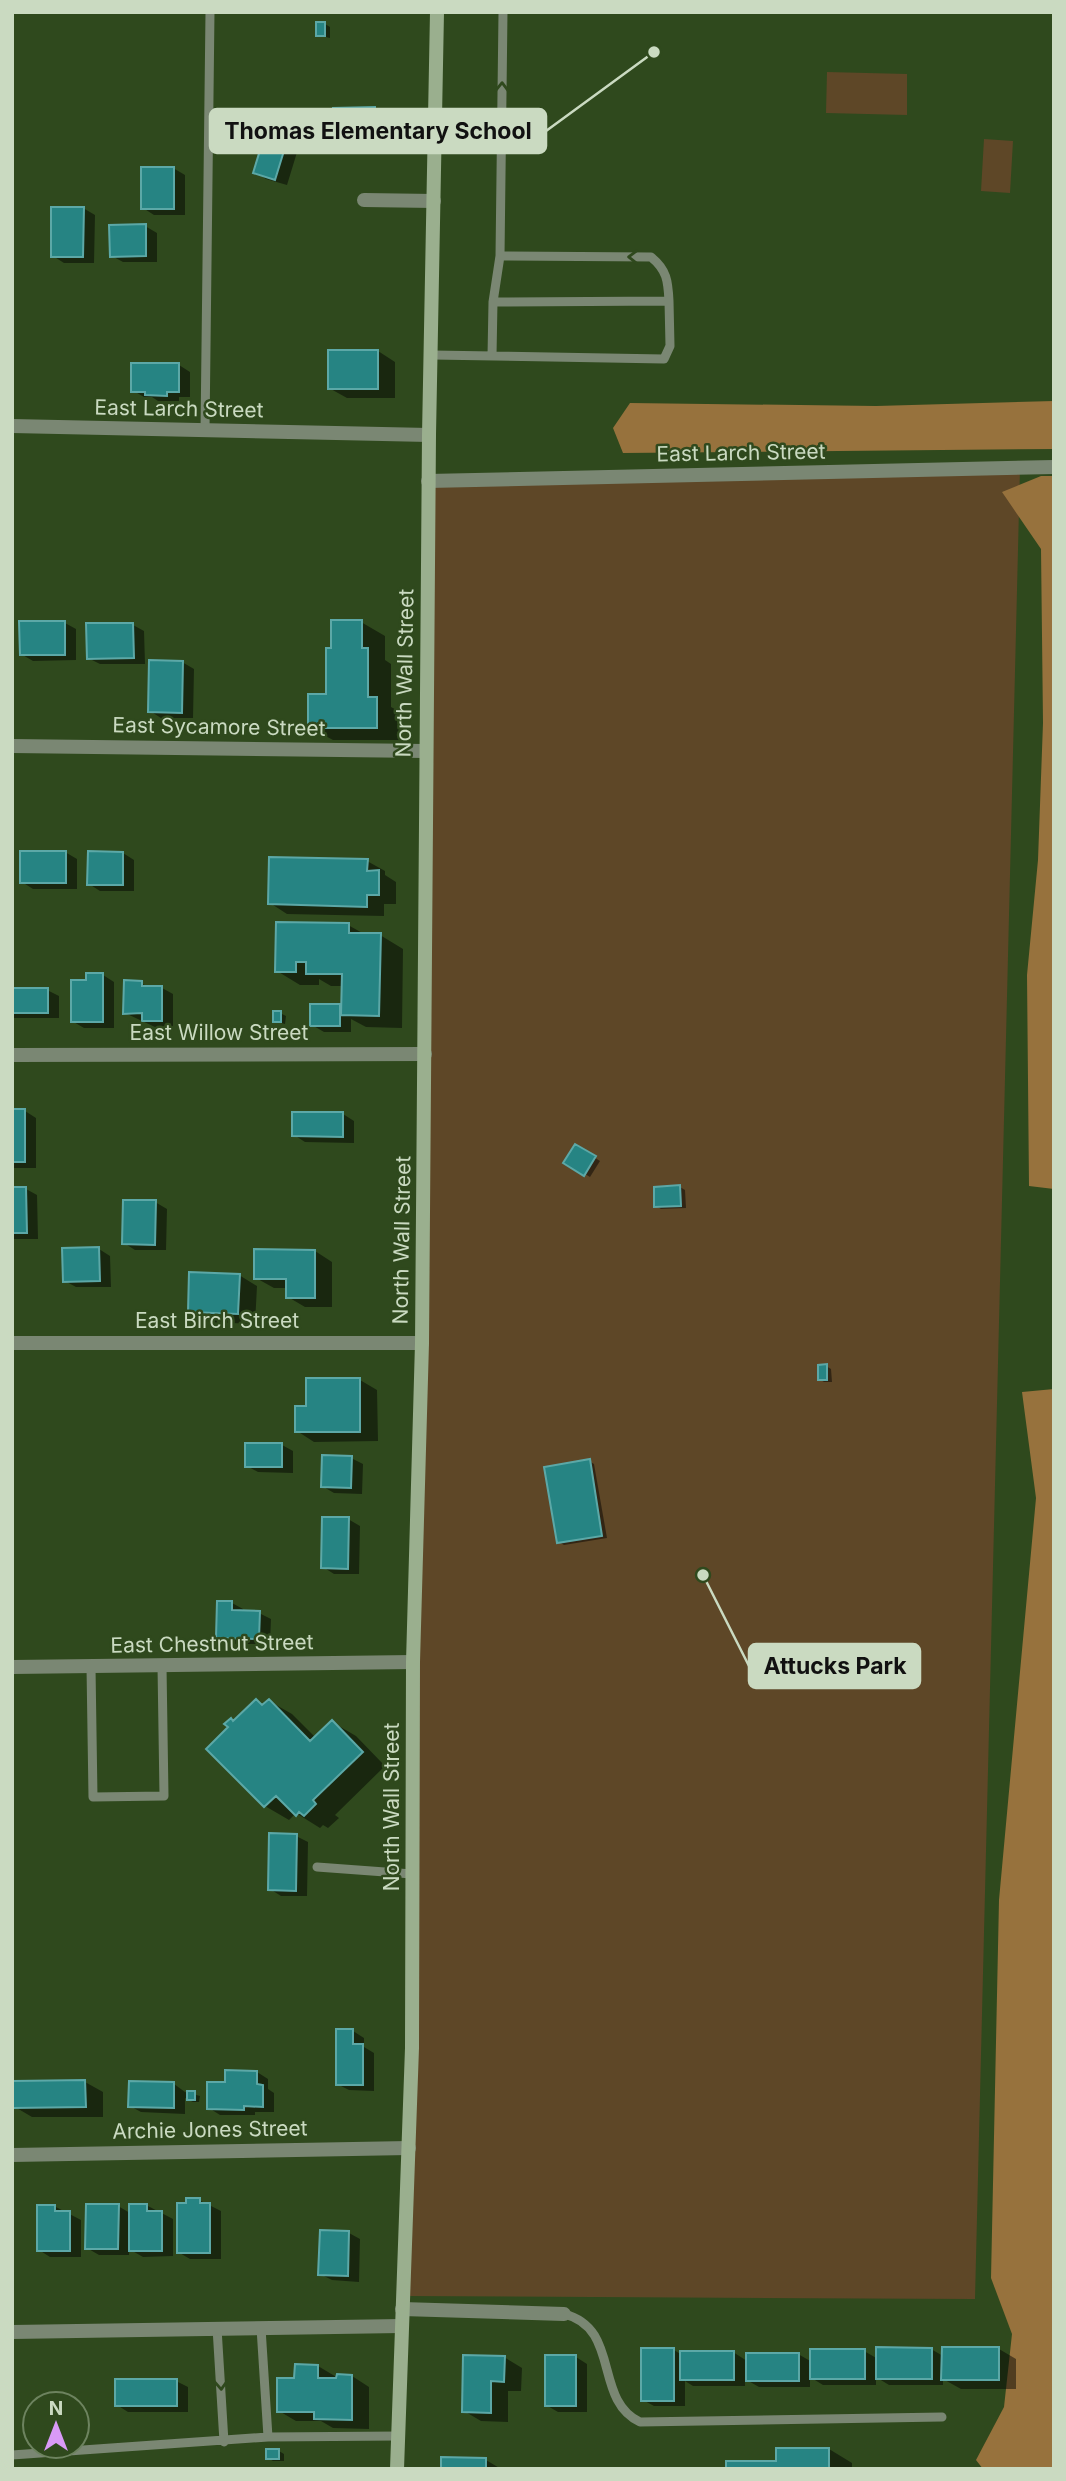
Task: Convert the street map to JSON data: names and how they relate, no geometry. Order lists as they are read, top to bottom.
{
  "streets": {
    "street": [
      "East Larch Street",
      "North Wall Street",
      "East Sycamore Street",
      "East Willow Street",
      "East Birch Street",
      "East Chestnut Street",
      "Archie Jones Street"
    ]
  },
  "crossings": [
    ["East Larch Street", "North Wall Street"],
    ["North Wall Street", "East Sycamore Street"],
    ["North Wall Street", "East Willow Street"],
    ["North Wall Street", "East Birch Street"],
    ["North Wall Street", "East Chestnut Street"],
    ["North Wall Street", "Archie Jones Street"]
  ],
  "places": ["Thomas Elementary School", "Attucks Park"],
  "north": "top"
}
